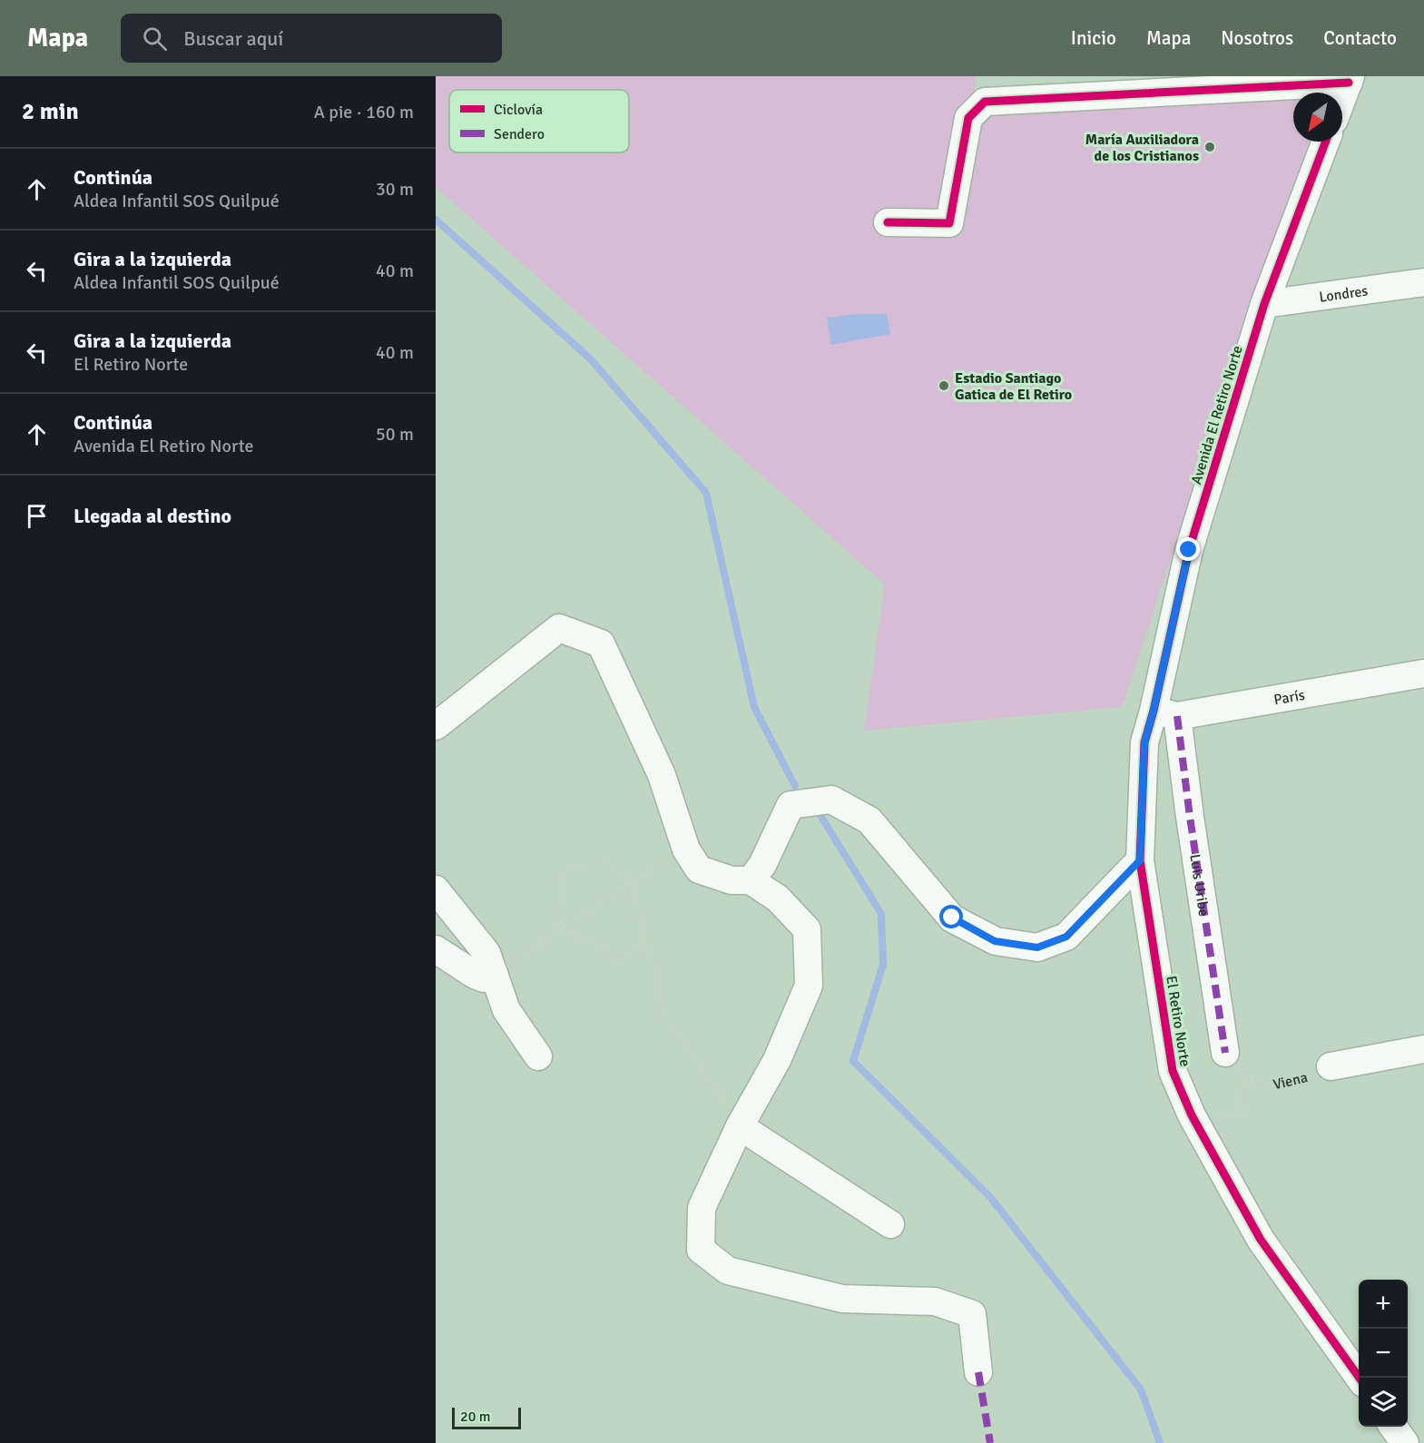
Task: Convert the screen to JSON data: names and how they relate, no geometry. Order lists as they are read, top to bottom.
{
  "streets": {
    "street": [
      "Londres",
      "Avenida El Retiro Norte",
      "París",
      "Luis Uribe",
      "El Retiro Norte"
    ],
    "path": ["Viena"]
  },
  "crossings": [
    ["Londres", "Avenida El Retiro Norte"],
    ["Avenida El Retiro Norte", "París"],
    ["Avenida El Retiro Norte", "Luis Uribe"],
    ["Avenida El Retiro Norte", "El Retiro Norte"],
    ["París", "Luis Uribe"],
    ["París", "El Retiro Norte"],
    ["Luis Uribe", "El Retiro Norte"],
    ["El Retiro Norte", "Viena"]
  ],
  "places": ["María Auxiliadora de los Cristianos", "Estadio Santiago Gatica de El Retiro"],
  "legend": ["Ciclovía", "Sendero"],
  "scale_bar": "20 m",
  "north": "bottom left",
  "page": {
    "header": "Mapa",
    "search": "Buscar aquí",
    "nav": [
      "Inicio",
      "Mapa",
      "Nosotros",
      "Contacto"
    ],
    "heading": ["2 min", "A pie · 160 m"],
    "list": [
      ["Continúa", "Aldea Infantil SOS Quilpué", "30 m"],
      ["Gira a la izquierda", "Aldea Infantil SOS Quilpué", "40 m"],
      ["Gira a la izquierda", "El Retiro Norte", "40 m"],
      ["Continúa", "Avenida El Retiro Norte", "50 m"],
      "Llegada al destino"
    ],
    "map_buttons": ["+", "−"],
    "scale": "20 m"
  }
}
